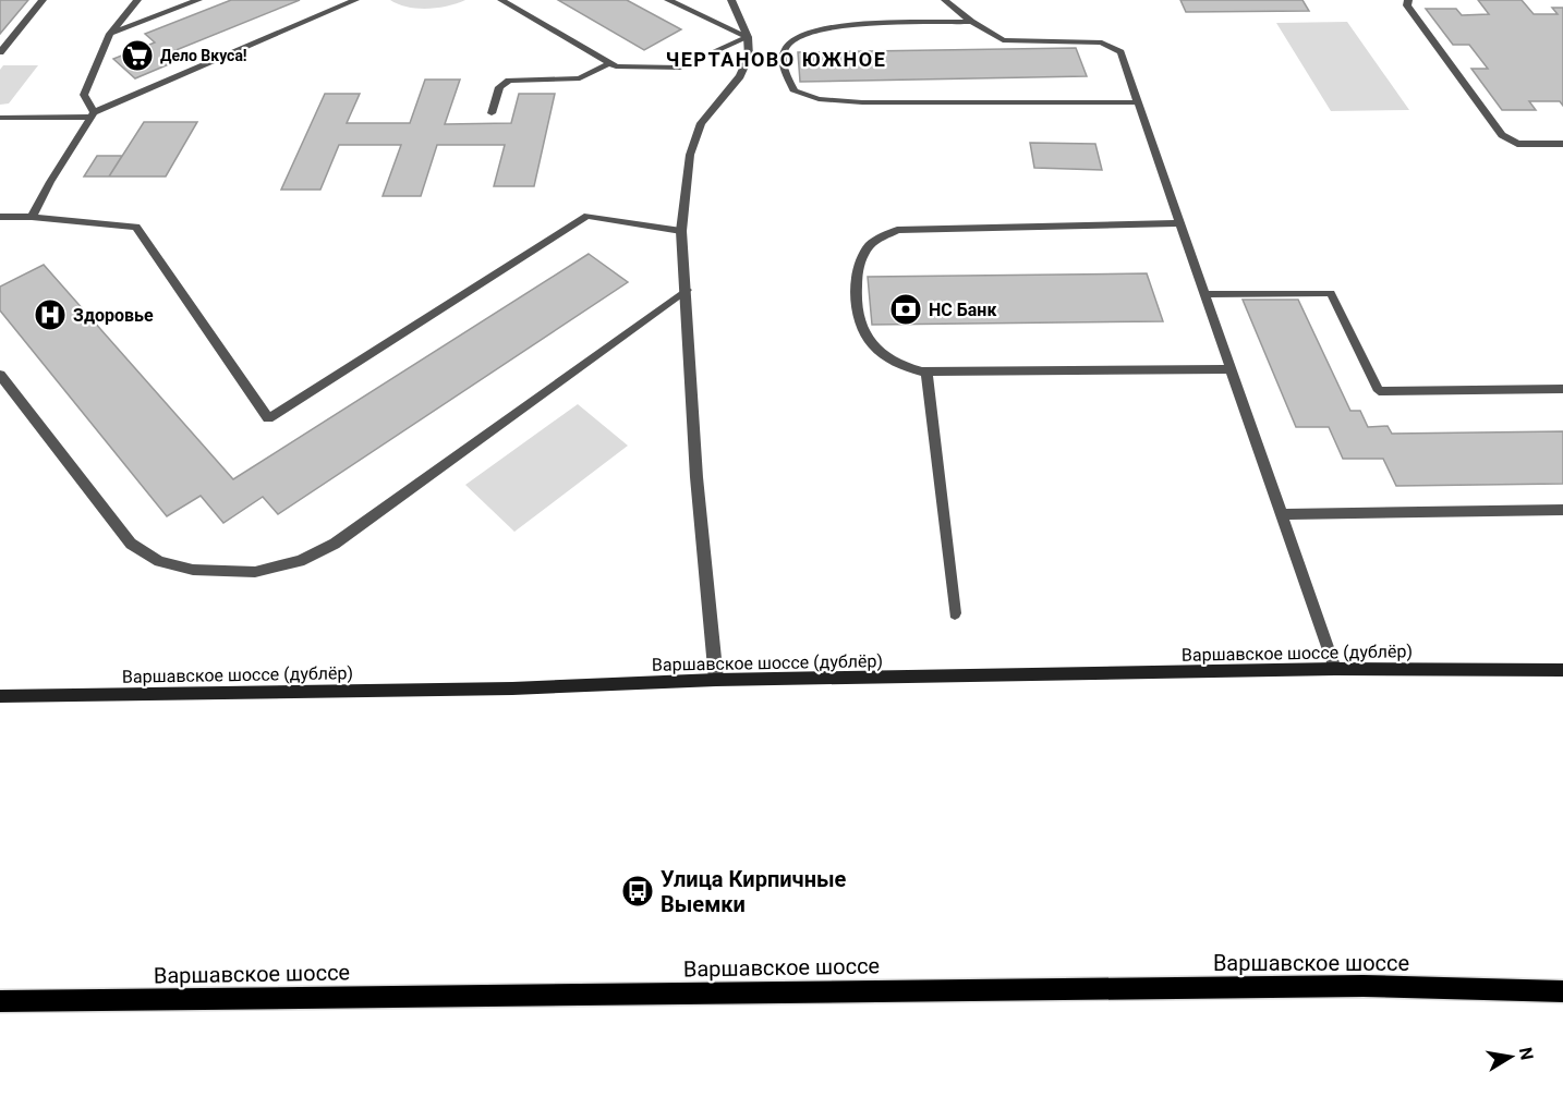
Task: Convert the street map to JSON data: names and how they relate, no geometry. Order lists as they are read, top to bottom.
{
  "streets": {
    "main road": ["Варшавское шоссе (дублёр)", "Варшавское шоссе"]
  },
  "districts": ["ЧЕРТАНОВО ЮЖНОЕ"],
  "places": {
    "supermarket": ["Дело Вкуса!"],
    "bank": ["НС Банк"],
    "hospital": ["Здоровье"],
    "bus stop": ["Улица Кирпичные Выемки"]
  },
  "north": "right"
}
